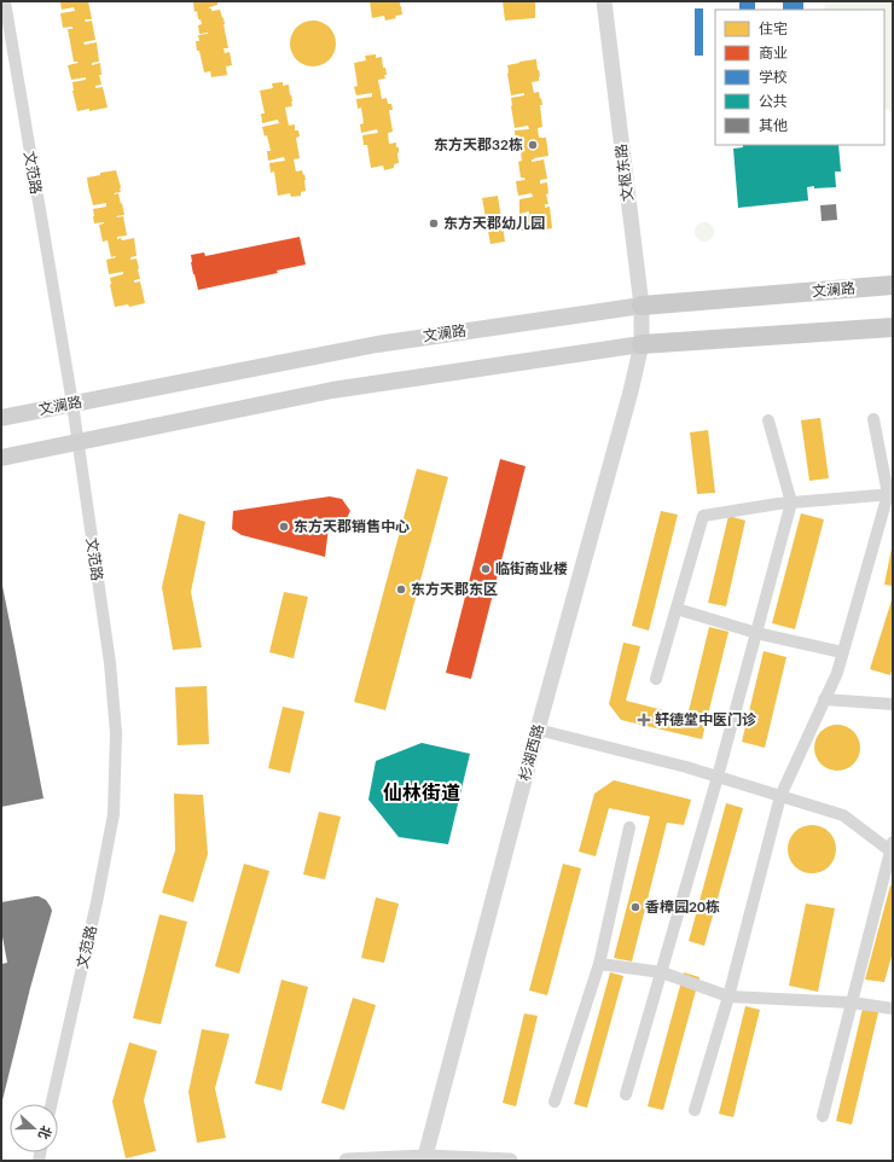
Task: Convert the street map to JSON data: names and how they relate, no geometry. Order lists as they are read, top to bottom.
{
  "streets": {
    "main road": ["文澜路"],
    "street": ["文范路", "文枢东路", "杉湖西路"]
  },
  "crossings": [
    ["文范路", "文澜路"],
    ["文枢东路", "文澜路"],
    ["文枢东路", "杉湖西路"]
  ],
  "districts": ["仙林街道"],
  "places": {
    "other": [
      "东方天郡32栋",
      "东方天郡幼儿园",
      "东方天郡销售中心",
      "临街商业楼",
      "东方天郡东区",
      "香樟园20栋"
    ],
    "health": ["轩德堂中医门诊"]
  },
  "legend": [
    "住宅",
    "商业",
    "学校",
    "公共",
    "其他"
  ],
  "north": "right"
}
